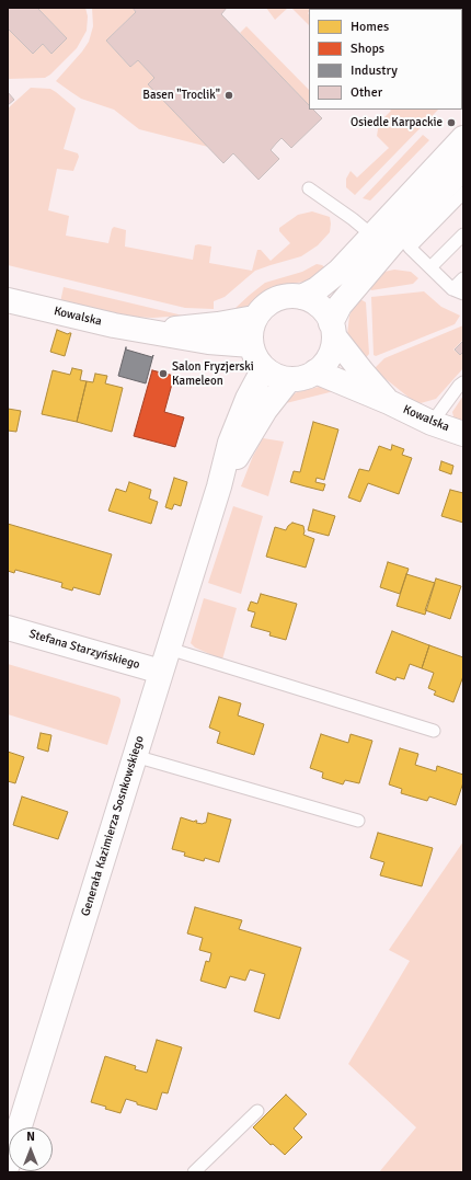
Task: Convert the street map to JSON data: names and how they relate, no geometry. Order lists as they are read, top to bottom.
{
  "streets": {
    "street": ["Kowalska", "Stefana Starzyńskiego", "Generała Kazimierza Sosnkowskiego"]
  },
  "crossings": [
    ["Kowalska", "Generała Kazimierza Sosnkowskiego"],
    ["Stefana Starzyńskiego", "Generała Kazimierza Sosnkowskiego"]
  ],
  "places": ["Basen \"Troclik\"", "Osiedle Karpackie", "Salon Fryzjerski Kameleon"],
  "legend": [
    "Homes",
    "Shops",
    "Industry",
    "Other"
  ],
  "north": "top"
}
